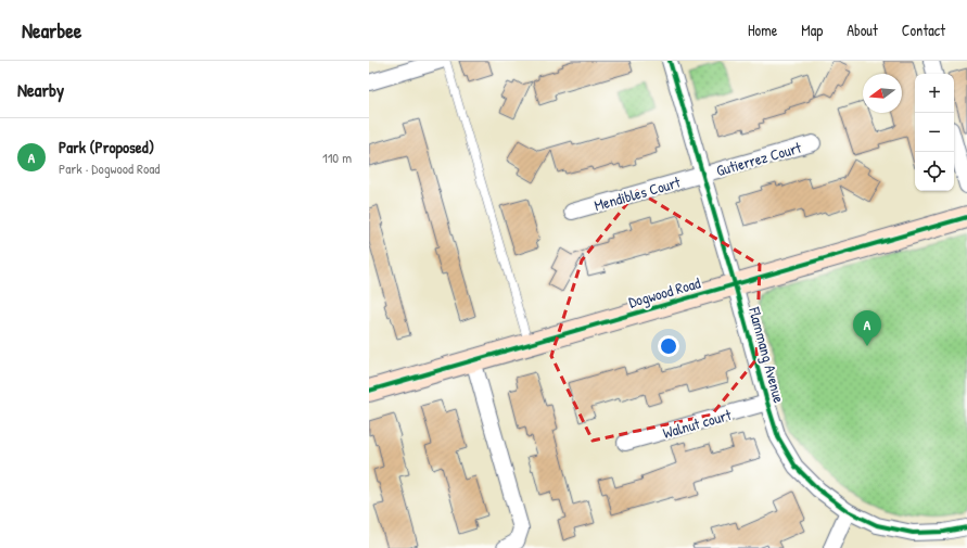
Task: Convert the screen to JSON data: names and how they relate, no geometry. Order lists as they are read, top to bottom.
{
  "streets": {
    "street": [
      "Gutierrez Court",
      "Mendibles Court",
      "Dogwood Road",
      "Flammang Avenue",
      "Walnut court"
    ]
  },
  "crossings": [
    ["Gutierrez Court", "Mendibles Court"],
    ["Gutierrez Court", "Flammang Avenue"],
    ["Mendibles Court", "Flammang Avenue"],
    ["Dogwood Road", "Flammang Avenue"],
    ["Flammang Avenue", "Walnut court"]
  ],
  "north": "left",
  "page": {
    "header": "Nearbee",
    "nav": [
      "Home",
      "Map",
      "About",
      "Contact"
    ],
    "heading": "Nearby",
    "map_buttons": ["+", "−"],
    "list": [
      {
        "mark": "A",
        "name": "Park (Proposed)",
        "note": "Park · Dogwood Road",
        "value": "110 m"
      }
    ],
    "pins": "A"
  }
}
